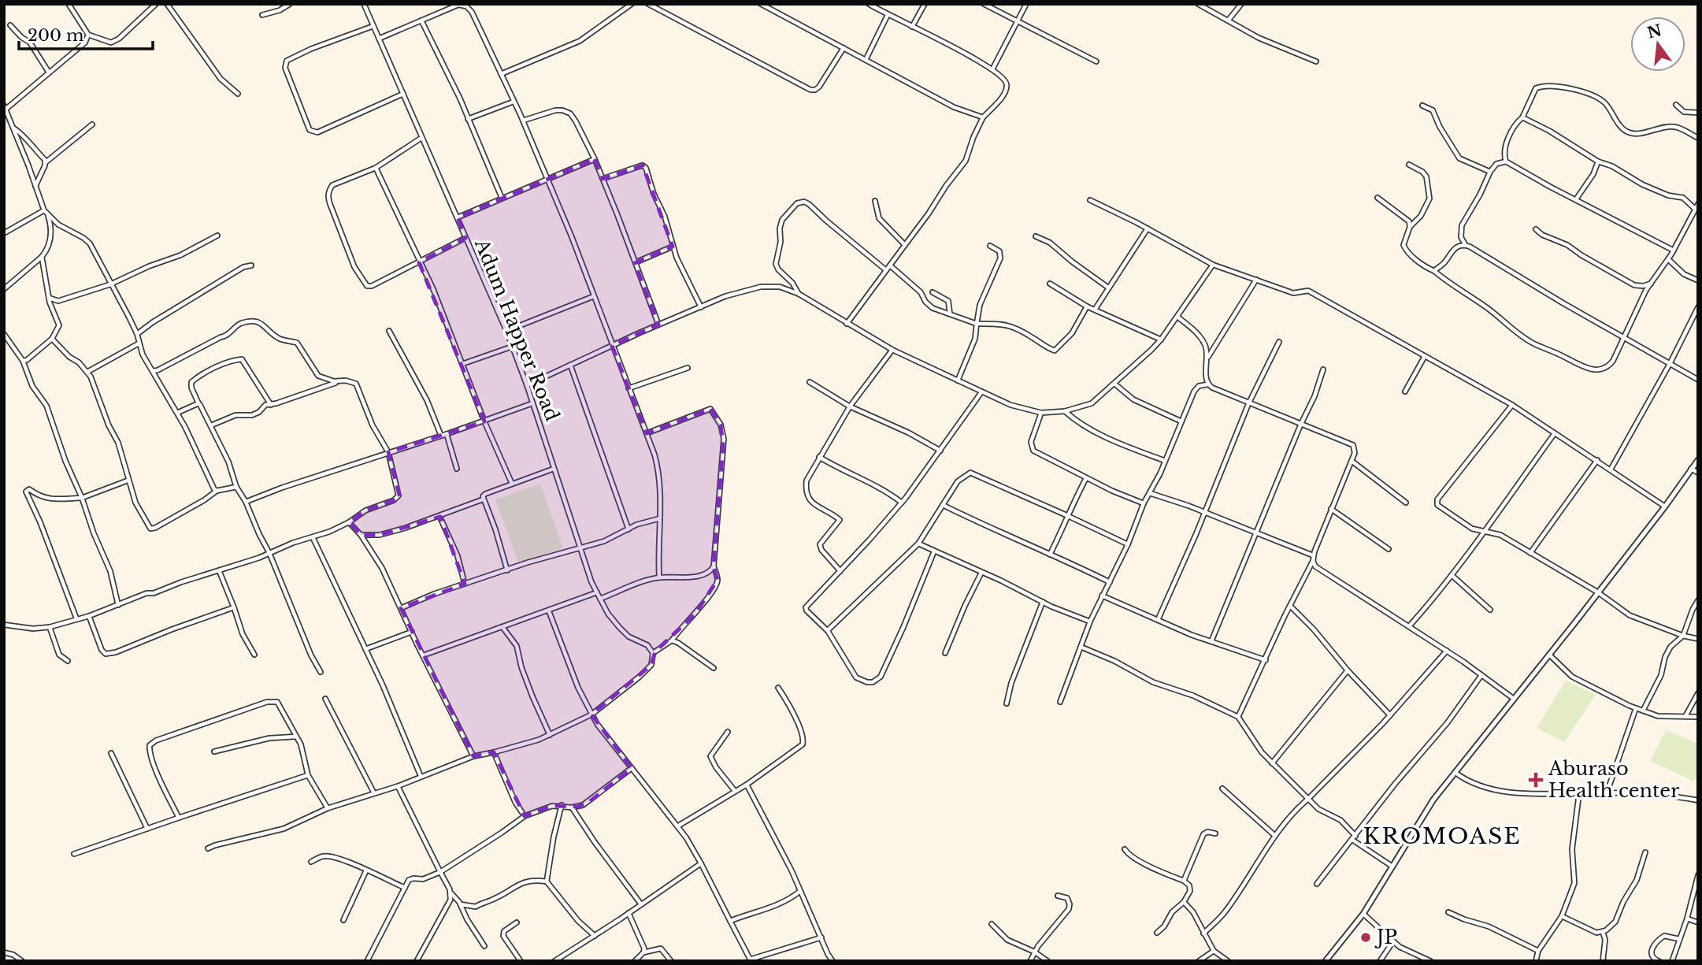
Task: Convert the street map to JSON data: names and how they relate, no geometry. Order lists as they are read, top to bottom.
{
  "streets": {
    "street": ["Adum Happer Road"]
  },
  "districts": ["KROMOASE"],
  "places": {
    "health": ["Aburaso Health center"],
    "other": ["JP"]
  },
  "scale_bar": "200 m",
  "north": "top"
}
